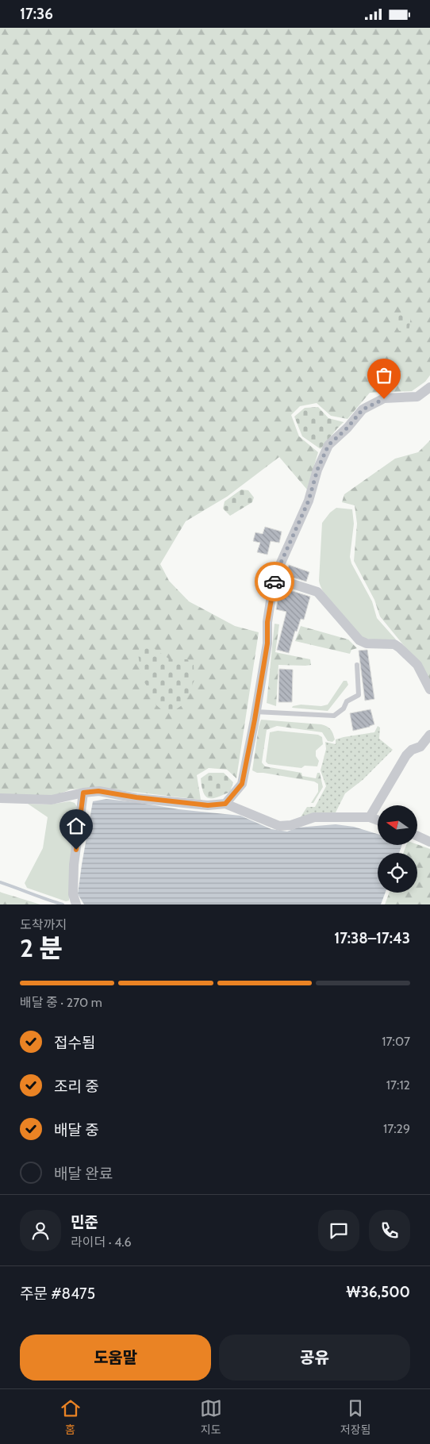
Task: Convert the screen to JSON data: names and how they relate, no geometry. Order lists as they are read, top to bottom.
{
  "north": "left",
  "page": {
    "status": "17:36",
    "heading": ["2 분", "도착까지", "17:38–17:43"],
    "panel": [
      "민준",
      "라이더 · 4.6",
      "주문 #8475",
      "₩36,500"
    ],
    "bar": "배달 중 · 270 m",
    "list": [
      ["접수됨", "17:07"],
      ["조리 중", "17:12"],
      ["배달 중", "17:29"],
      "배달 완료"
    ],
    "buttons": ["도움말", "공유"],
    "tabs": ["홈", "지도", "저장됨"]
  }
}
